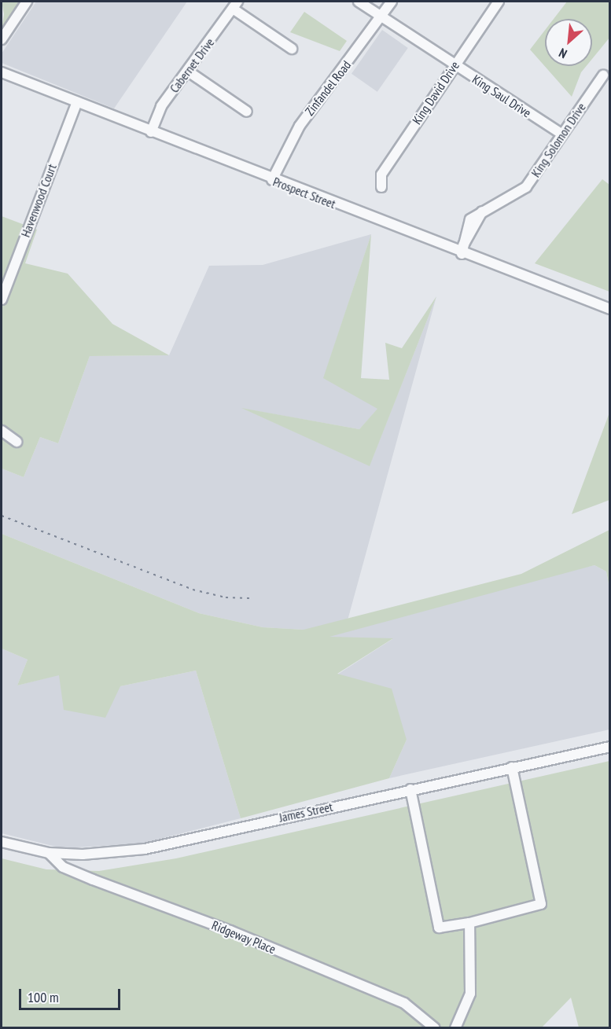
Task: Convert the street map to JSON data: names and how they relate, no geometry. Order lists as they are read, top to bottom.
{
  "streets": {
    "street": [
      "Cabernet Drive",
      "Zinfandel Road",
      "King David Drive",
      "King Saul Drive",
      "King Solomon Drive",
      "Prospect Street",
      "Havenwood Court",
      "James Street",
      "Ridgeway Place"
    ]
  },
  "crossings": [
    ["Cabernet Drive", "Prospect Street"],
    ["Zinfandel Road", "King Saul Drive"],
    ["Zinfandel Road", "Prospect Street"],
    ["King David Drive", "King Saul Drive"],
    ["King Saul Drive", "King Solomon Drive"],
    ["King Solomon Drive", "Prospect Street"],
    ["Prospect Street", "Havenwood Court"],
    ["James Street", "Ridgeway Place"]
  ],
  "scale_bar": "100 m",
  "north": "bottom left"
}
